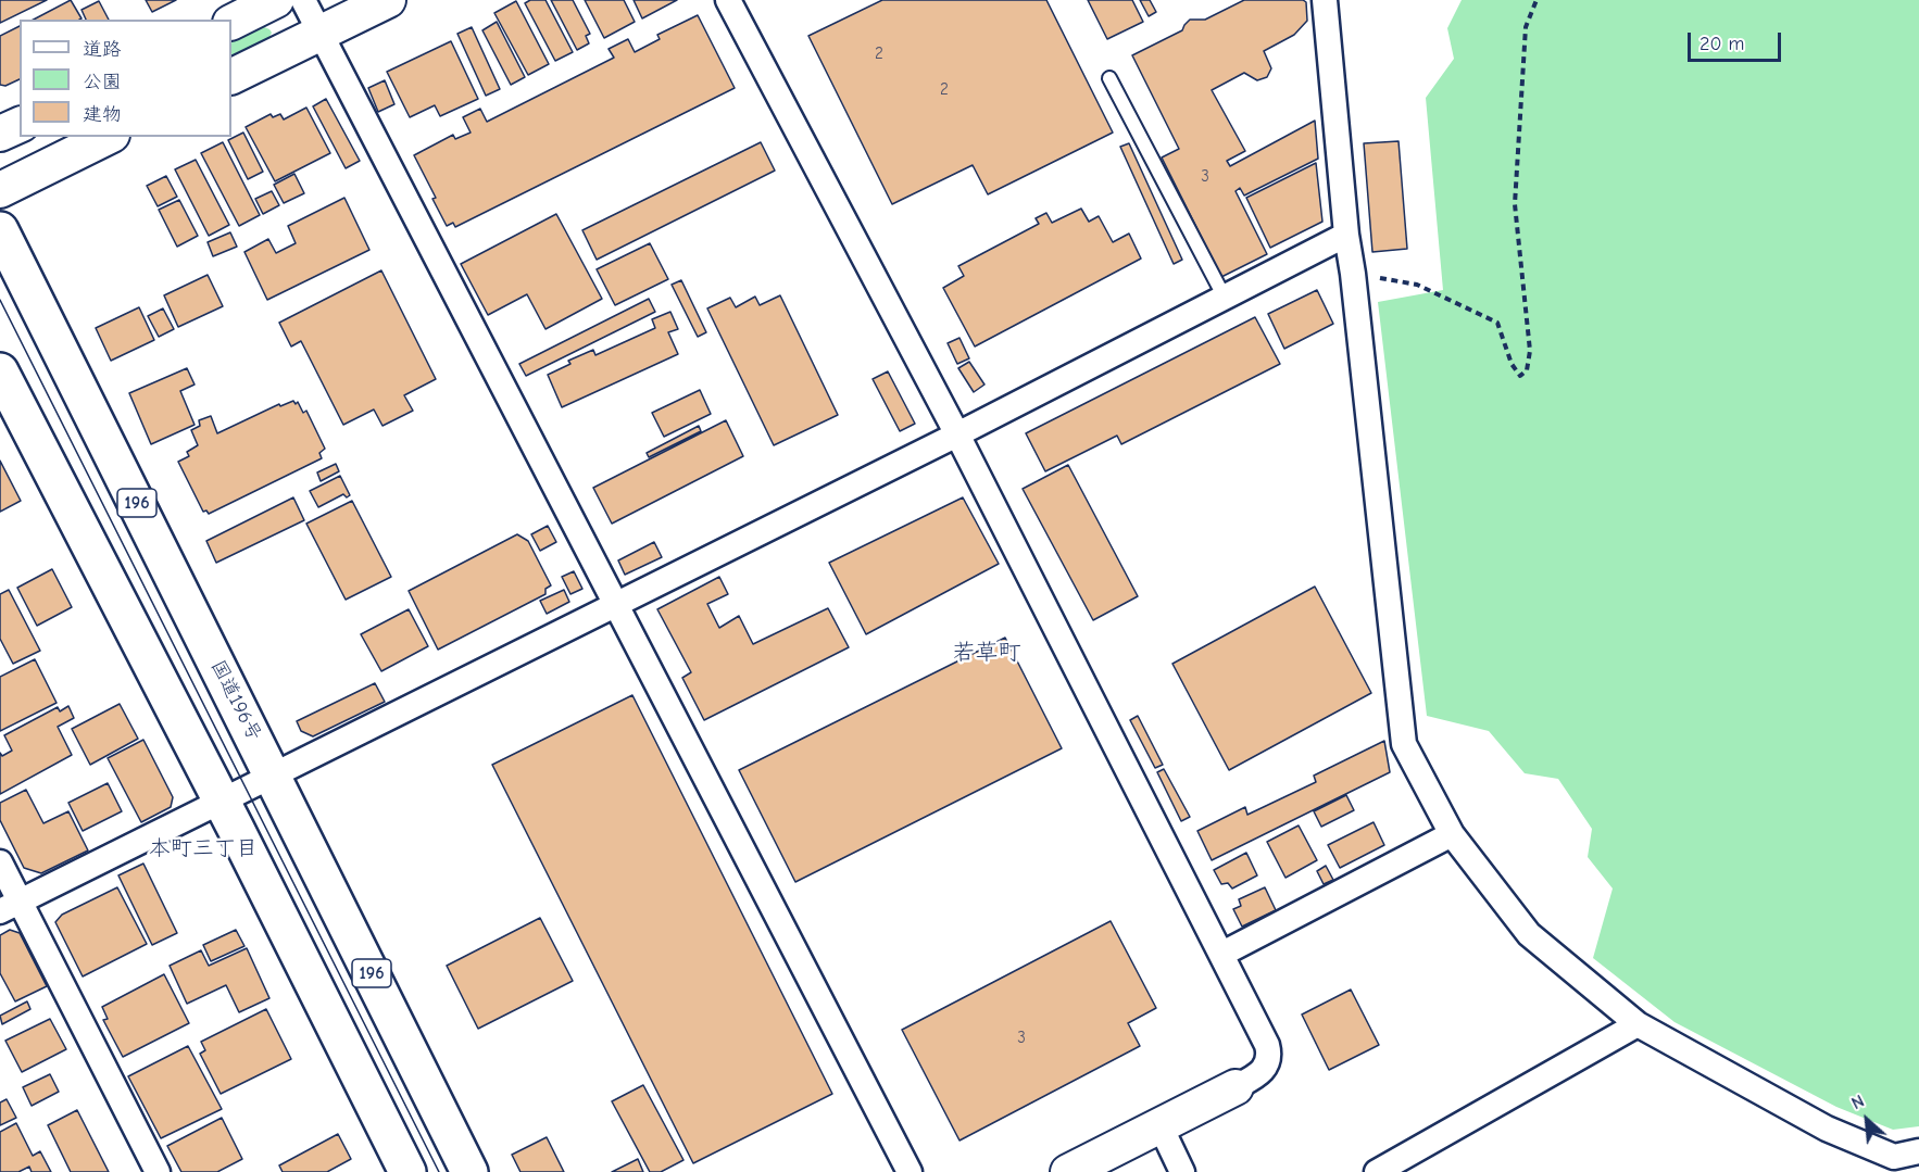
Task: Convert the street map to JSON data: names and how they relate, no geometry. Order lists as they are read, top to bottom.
{
  "streets": {
    "highway": ["196", "国道196号"]
  },
  "districts": ["若草町", "本町三丁目"],
  "house_numbers": [
    "2",
    "2",
    "3",
    "3"
  ],
  "legend": ["道路", "公園", "建物"],
  "scale_bar": "20 m",
  "north": "top left"
}
